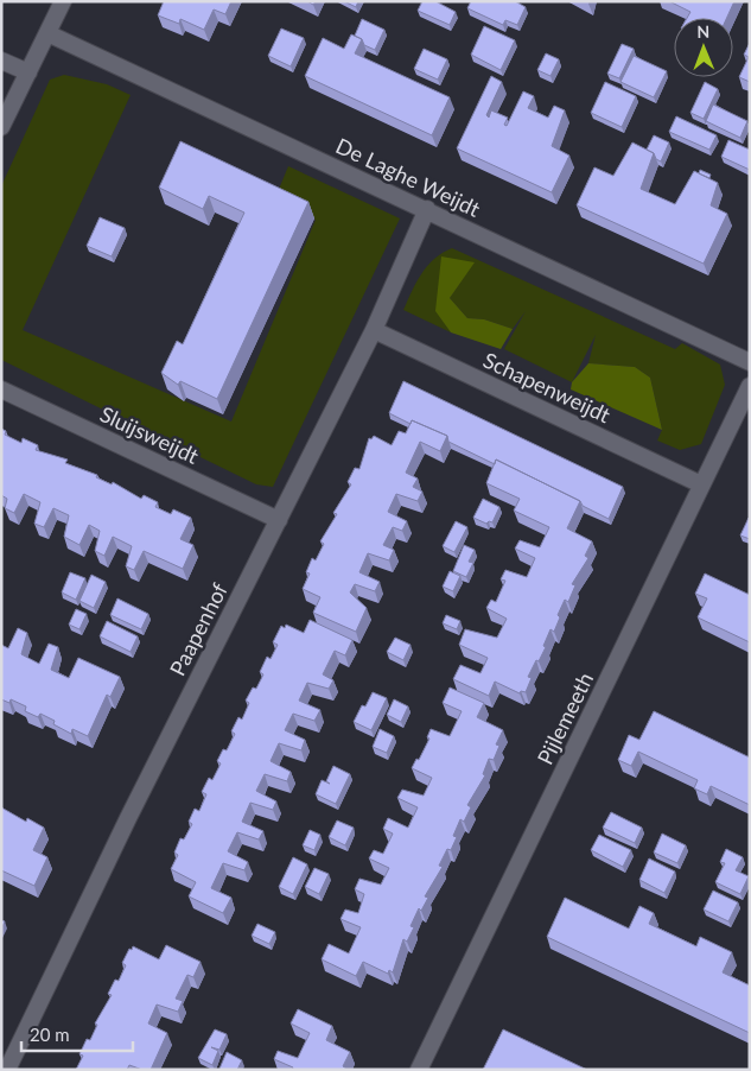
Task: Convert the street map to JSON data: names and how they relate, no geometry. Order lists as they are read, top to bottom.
{
  "streets": {
    "street": [
      "De Laghe Weijdt",
      "Schapenweijdt",
      "Sluijsweijdt",
      "Paapenhof",
      "Pijlemeeth"
    ]
  },
  "crossings": [
    ["De Laghe Weijdt", "Paapenhof"],
    ["Schapenweijdt", "Paapenhof"],
    ["Schapenweijdt", "Pijlemeeth"],
    ["Sluijsweijdt", "Paapenhof"]
  ],
  "scale_bar": "20 m",
  "north": "top"
}
